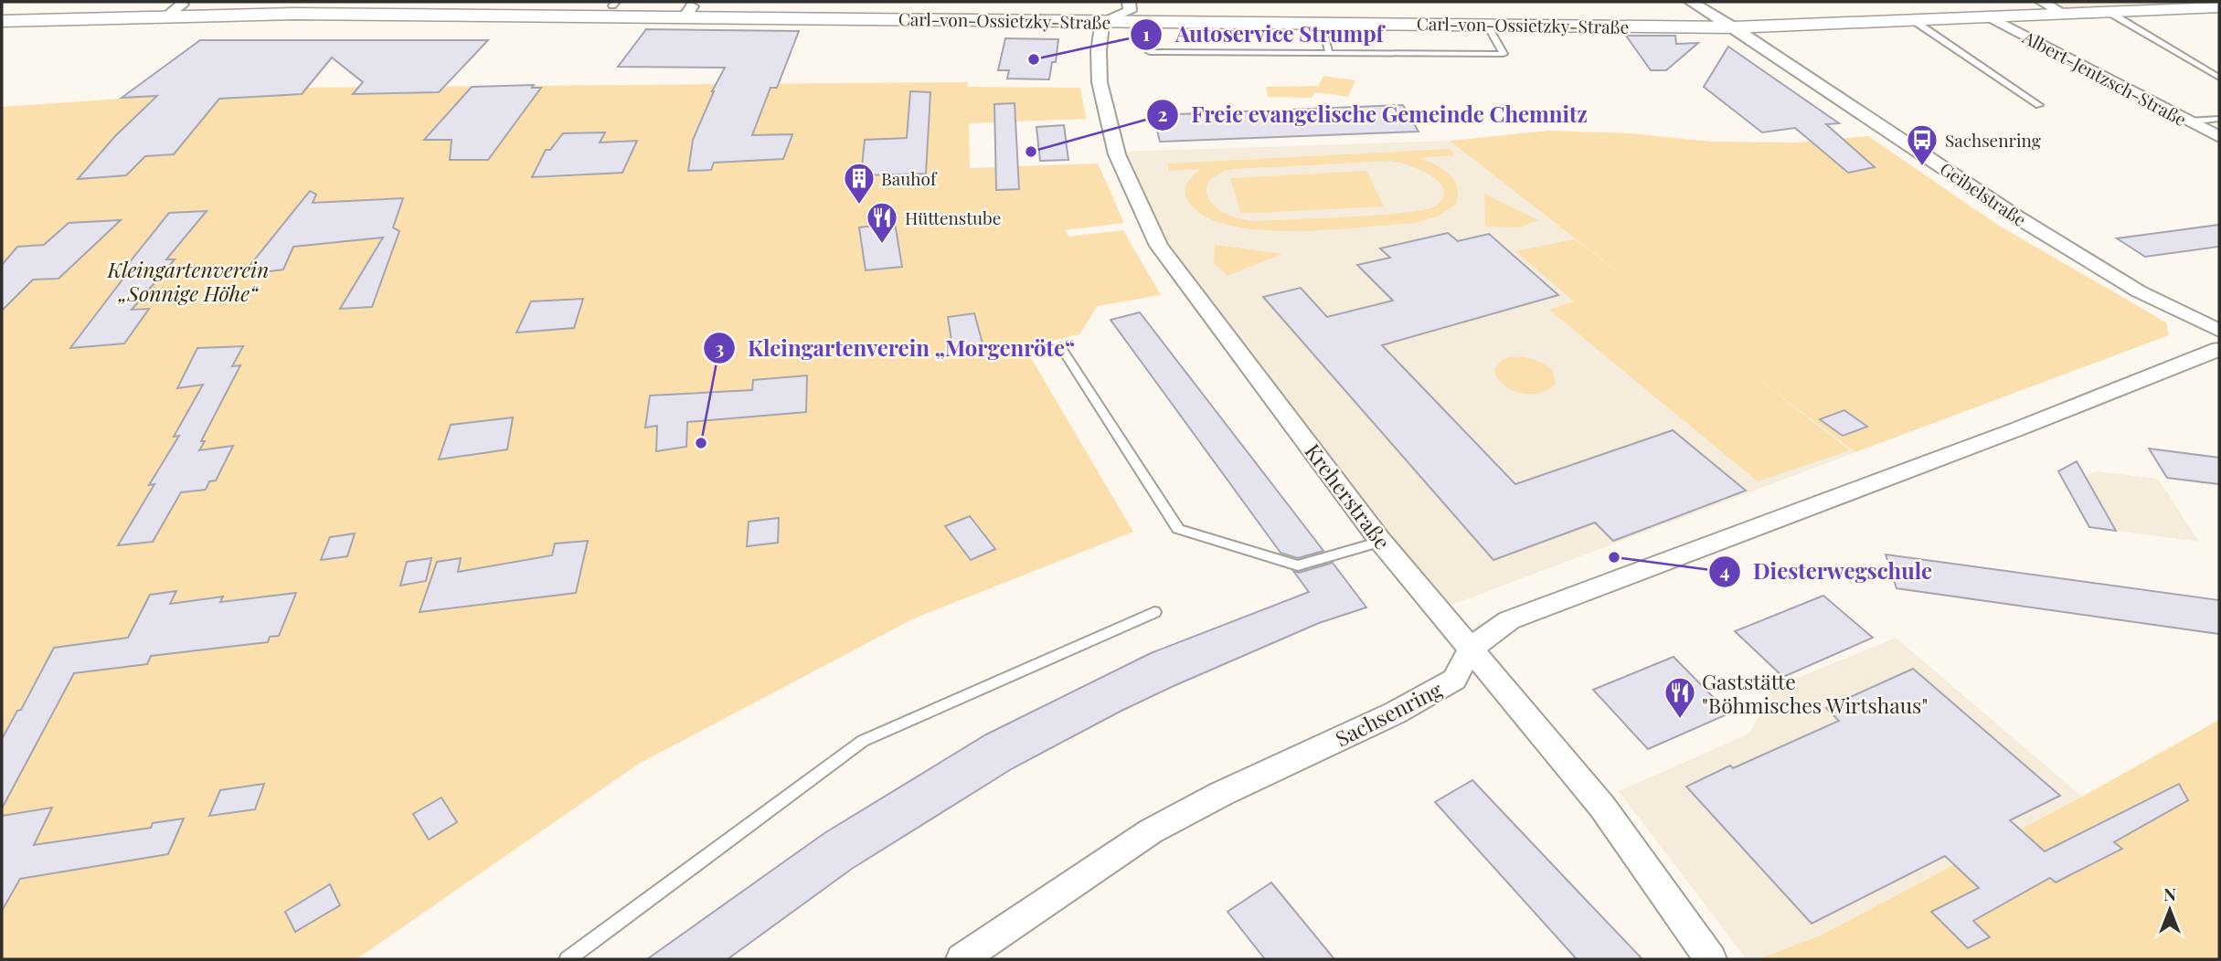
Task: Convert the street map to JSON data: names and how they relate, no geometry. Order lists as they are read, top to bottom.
{
  "streets": {
    "street": [
      "Carl-von-Ossietzky-Straße",
      "Albert-Jentzsch-Straße",
      "Geibelstraße",
      "Kreherstraße",
      "Sachsenring"
    ]
  },
  "crossings": [
    ["Carl-von-Ossietzky-Straße", "Albert-Jentzsch-Straße"],
    ["Carl-von-Ossietzky-Straße", "Geibelstraße"],
    ["Carl-von-Ossietzky-Straße", "Kreherstraße"],
    ["Kreherstraße", "Sachsenring"]
  ],
  "parks": ["Kleingartenverein „Sonnige Höhe“"],
  "places": {
    "other": [
      "Autoservice Strumpf",
      "Freie evangelische Gemeinde Chemnitz",
      "Kleingartenverein „Morgenröte“",
      "Diesterwegschule"
    ],
    "bus stop": ["Sachsenring"],
    "building": ["Bauhof"],
    "restaurant": ["Hüttenstube", "Gaststätte \"Böhmisches Wirtshaus\""]
  },
  "north": "top"
}
